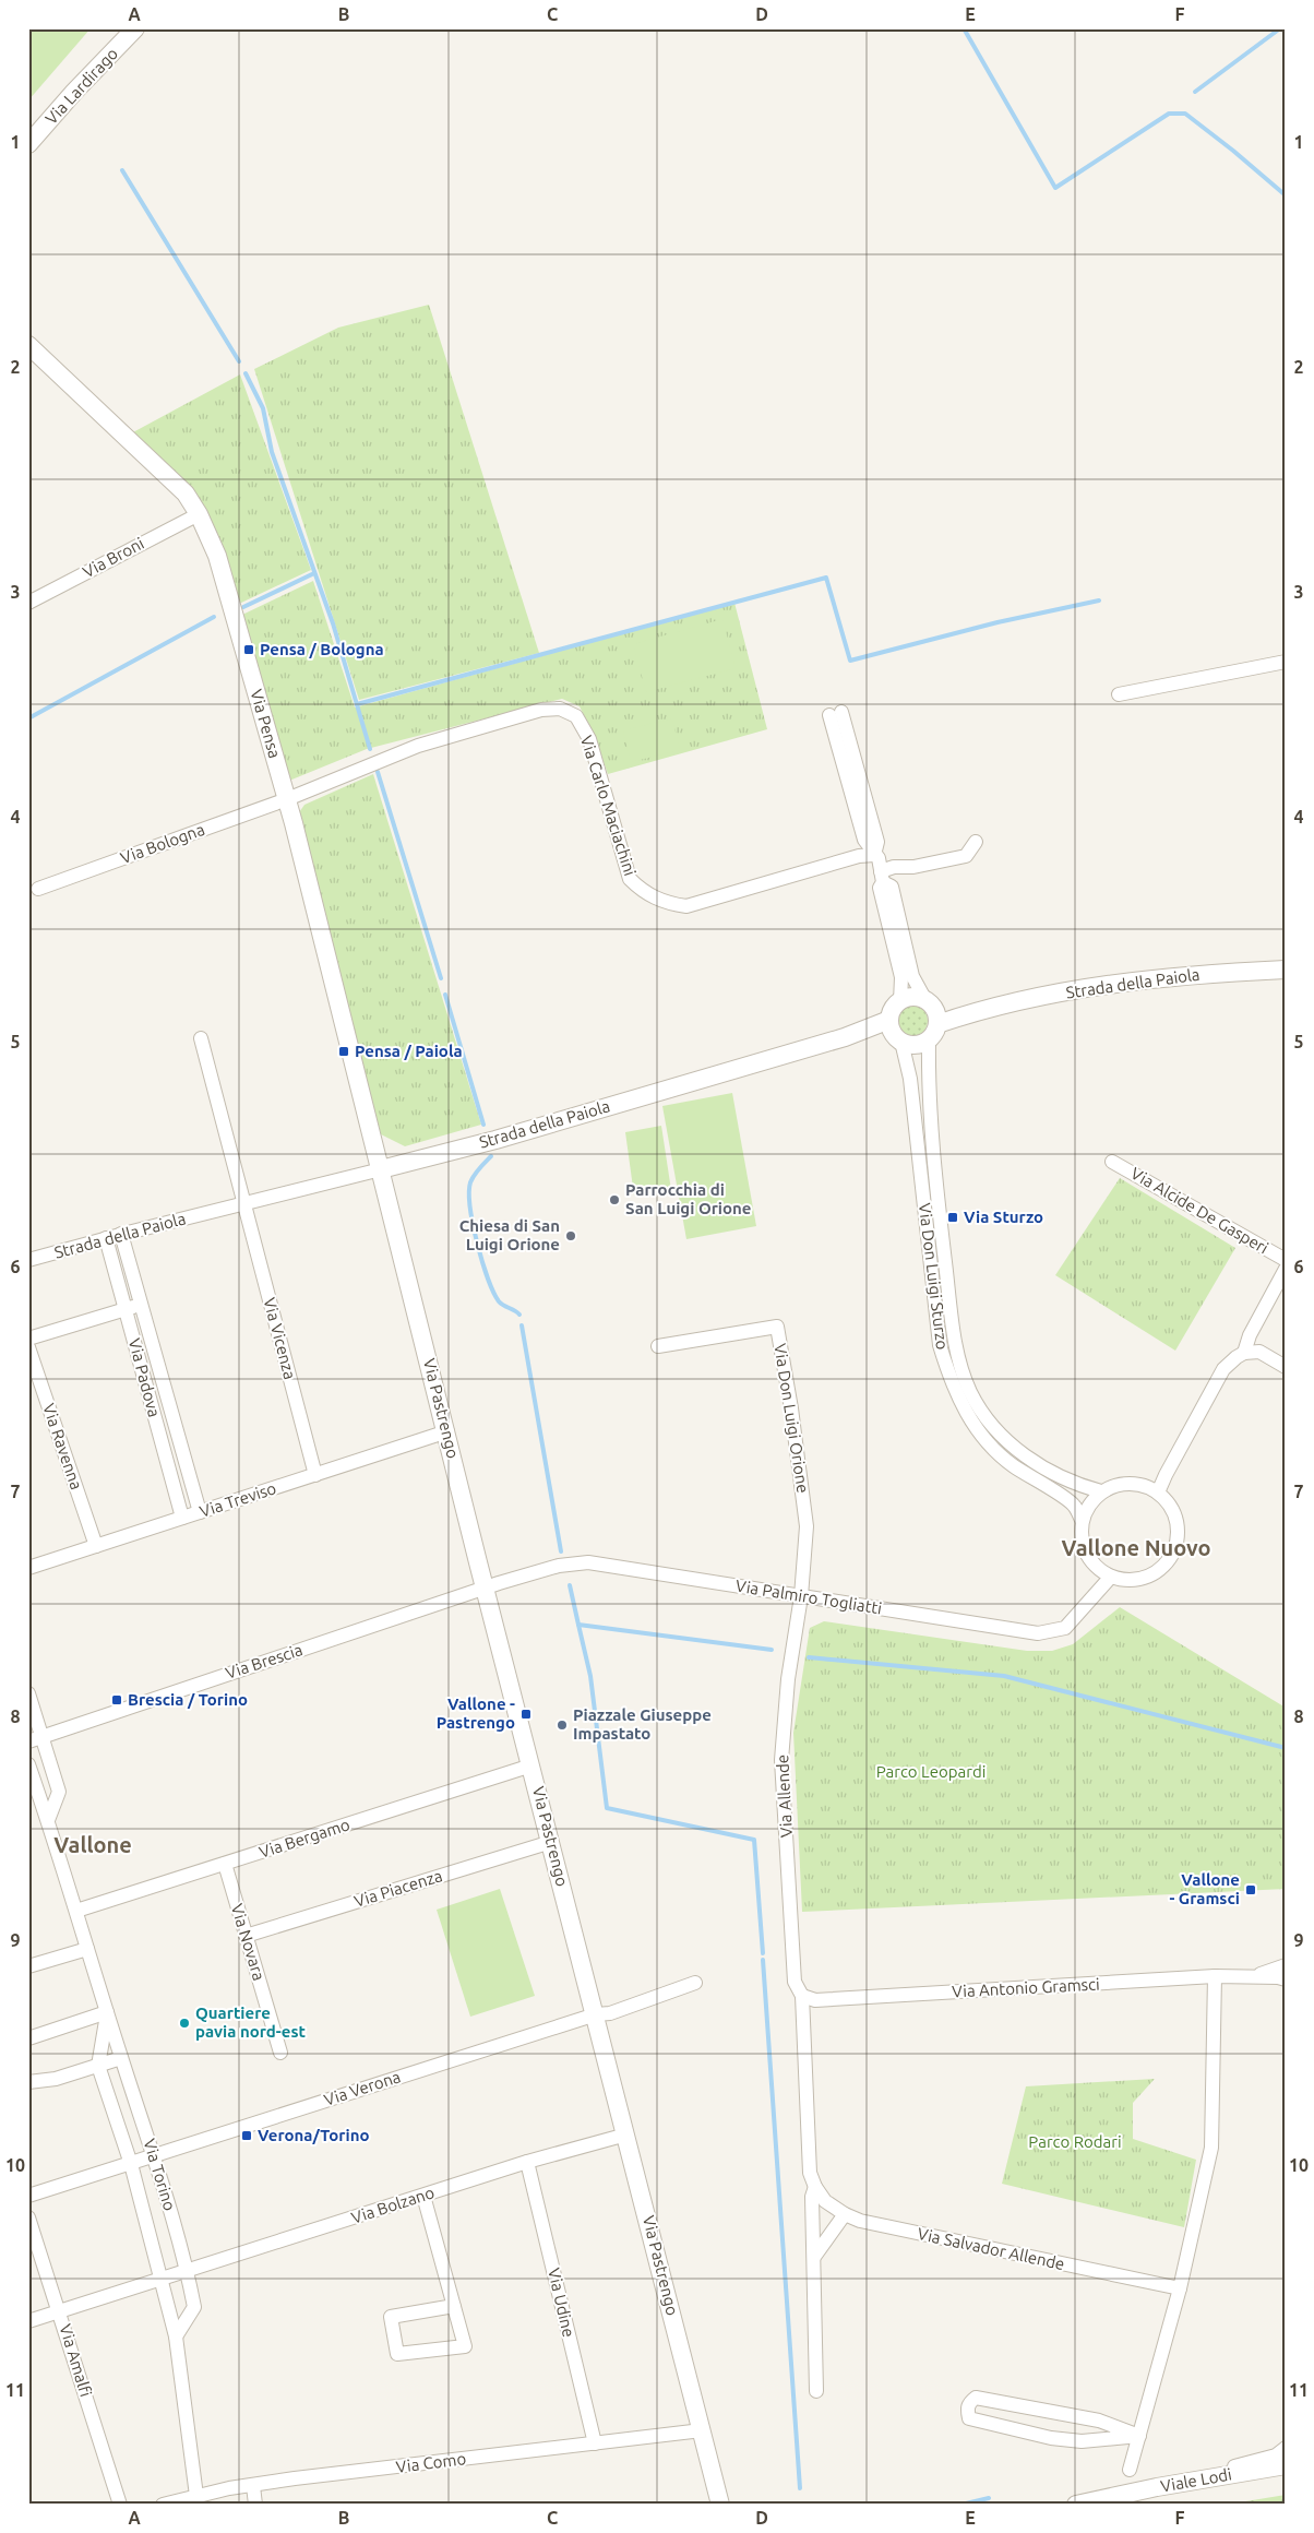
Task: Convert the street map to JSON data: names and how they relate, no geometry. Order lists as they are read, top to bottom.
{
  "streets": {
    "street": [
      "Via Lardirago",
      "Via Broni",
      "Via Pensa",
      "Via Carlo Maciachini",
      "Via Bologna",
      "Strada della Paiola",
      "Via Alcide De Gasperi",
      "Via Don Luigi Sturzo",
      "Via Vicenza",
      "Via Padova",
      "Via Pastrengo",
      "Via Don Luigi Orione",
      "Via Ravenna",
      "Via Treviso",
      "Via Palmiro Togliatti",
      "Via Brescia",
      "Via Allende",
      "Via Bergamo",
      "Via Piacenza",
      "Via Novara",
      "Via Antonio Gramsci",
      "Via Verona",
      "Via Torino",
      "Via Bolzano",
      "Via Salvador Allende",
      "Via Udine",
      "Via Amalfi",
      "Via Como",
      "Viale Lodi"
    ]
  },
  "crossings": [
    ["Via Broni", "Via Pensa"],
    ["Via Pensa", "Via Carlo Maciachini"],
    ["Via Pensa", "Via Bologna"],
    ["Via Pensa", "Strada della Paiola"],
    ["Via Pensa", "Via Pastrengo"],
    ["Via Carlo Maciachini", "Via Bologna"],
    ["Strada della Paiola", "Via Don Luigi Sturzo"],
    ["Strada della Paiola", "Via Vicenza"],
    ["Strada della Paiola", "Via Padova"],
    ["Strada della Paiola", "Via Pastrengo"],
    ["Via Don Luigi Sturzo", "Via Palmiro Togliatti"],
    ["Via Vicenza", "Via Treviso"],
    ["Via Padova", "Via Treviso"],
    ["Via Pastrengo", "Via Treviso"],
    ["Via Pastrengo", "Via Palmiro Togliatti"],
    ["Via Pastrengo", "Via Brescia"],
    ["Via Pastrengo", "Via Bergamo"],
    ["Via Pastrengo", "Via Piacenza"],
    ["Via Pastrengo", "Via Verona"],
    ["Via Pastrengo", "Via Bolzano"],
    ["Via Pastrengo", "Via Como"],
    ["Via Don Luigi Orione", "Via Palmiro Togliatti"],
    ["Via Don Luigi Orione", "Via Allende"],
    ["Via Ravenna", "Via Treviso"],
    ["Via Palmiro Togliatti", "Via Brescia"],
    ["Via Palmiro Togliatti", "Via Allende"],
    ["Via Allende", "Via Antonio Gramsci"],
    ["Via Allende", "Via Salvador Allende"],
    ["Via Bergamo", "Via Novara"],
    ["Via Bergamo", "Via Torino"],
    ["Via Piacenza", "Via Novara"],
    ["Via Antonio Gramsci", "Via Salvador Allende"],
    ["Via Verona", "Via Torino"],
    ["Via Torino", "Via Bolzano"],
    ["Via Torino", "Via Como"],
    ["Via Bolzano", "Via Udine"],
    ["Via Bolzano", "Via Amalfi"],
    ["Via Udine", "Via Como"]
  ],
  "districts": ["Vallone Nuovo", "Vallone"],
  "parks": ["Parco Leopardi", "Parco Rodari"],
  "places": {
    "transit": [
      "Pensa / Bologna",
      "Pensa / Paiola",
      "Via Sturzo",
      "Brescia / Torino",
      "Vallone - Pastrengo",
      "Vallone - Gramsci",
      "Verona/Torino"
    ],
    "other": [
      "Parrocchia di San Luigi Orione",
      "Chiesa di San Luigi Orione",
      "Piazzale Giuseppe Impastato",
      "Quartiere pavia nord-est"
    ]
  },
  "grid": {
    "columns": [
      "A",
      "B",
      "C",
      "D",
      "E",
      "F"
    ],
    "rows": [
      "1",
      "2",
      "3",
      "4",
      "5",
      "6",
      "7",
      "8",
      "9",
      "10",
      "11"
    ]
  }
}
